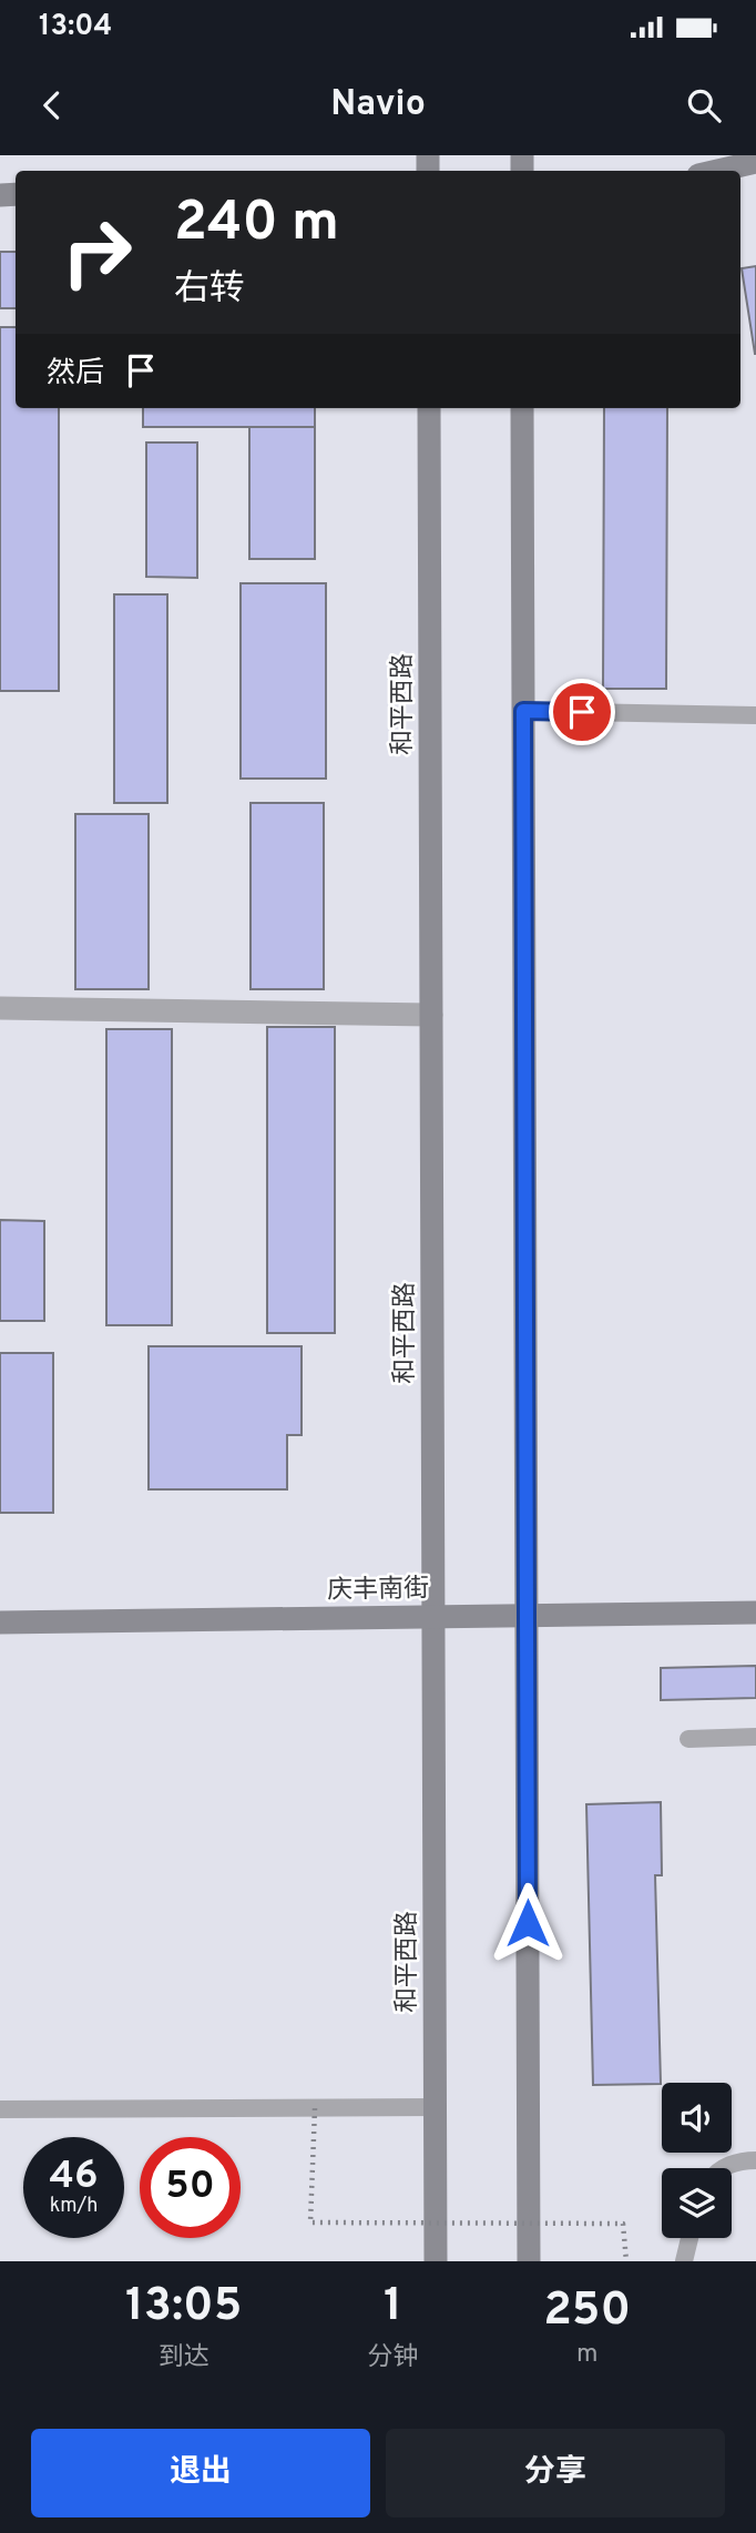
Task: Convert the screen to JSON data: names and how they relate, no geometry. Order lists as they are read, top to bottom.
{
  "streets": {
    "main road": ["和平西路", "庆丰南街"]
  },
  "crossings": [
    ["和平西路", "庆丰南街"]
  ],
  "page": {
    "status": "13:04",
    "header": "Navio",
    "turn": ["240 m", "右转"],
    "then": "然后",
    "speed": "46 km/h",
    "limit": "50",
    "eta": [
      "13:05",
      "到达",
      "1",
      "分钟",
      "250",
      "m"
    ],
    "buttons": ["退出", "分享"]
  }
}
